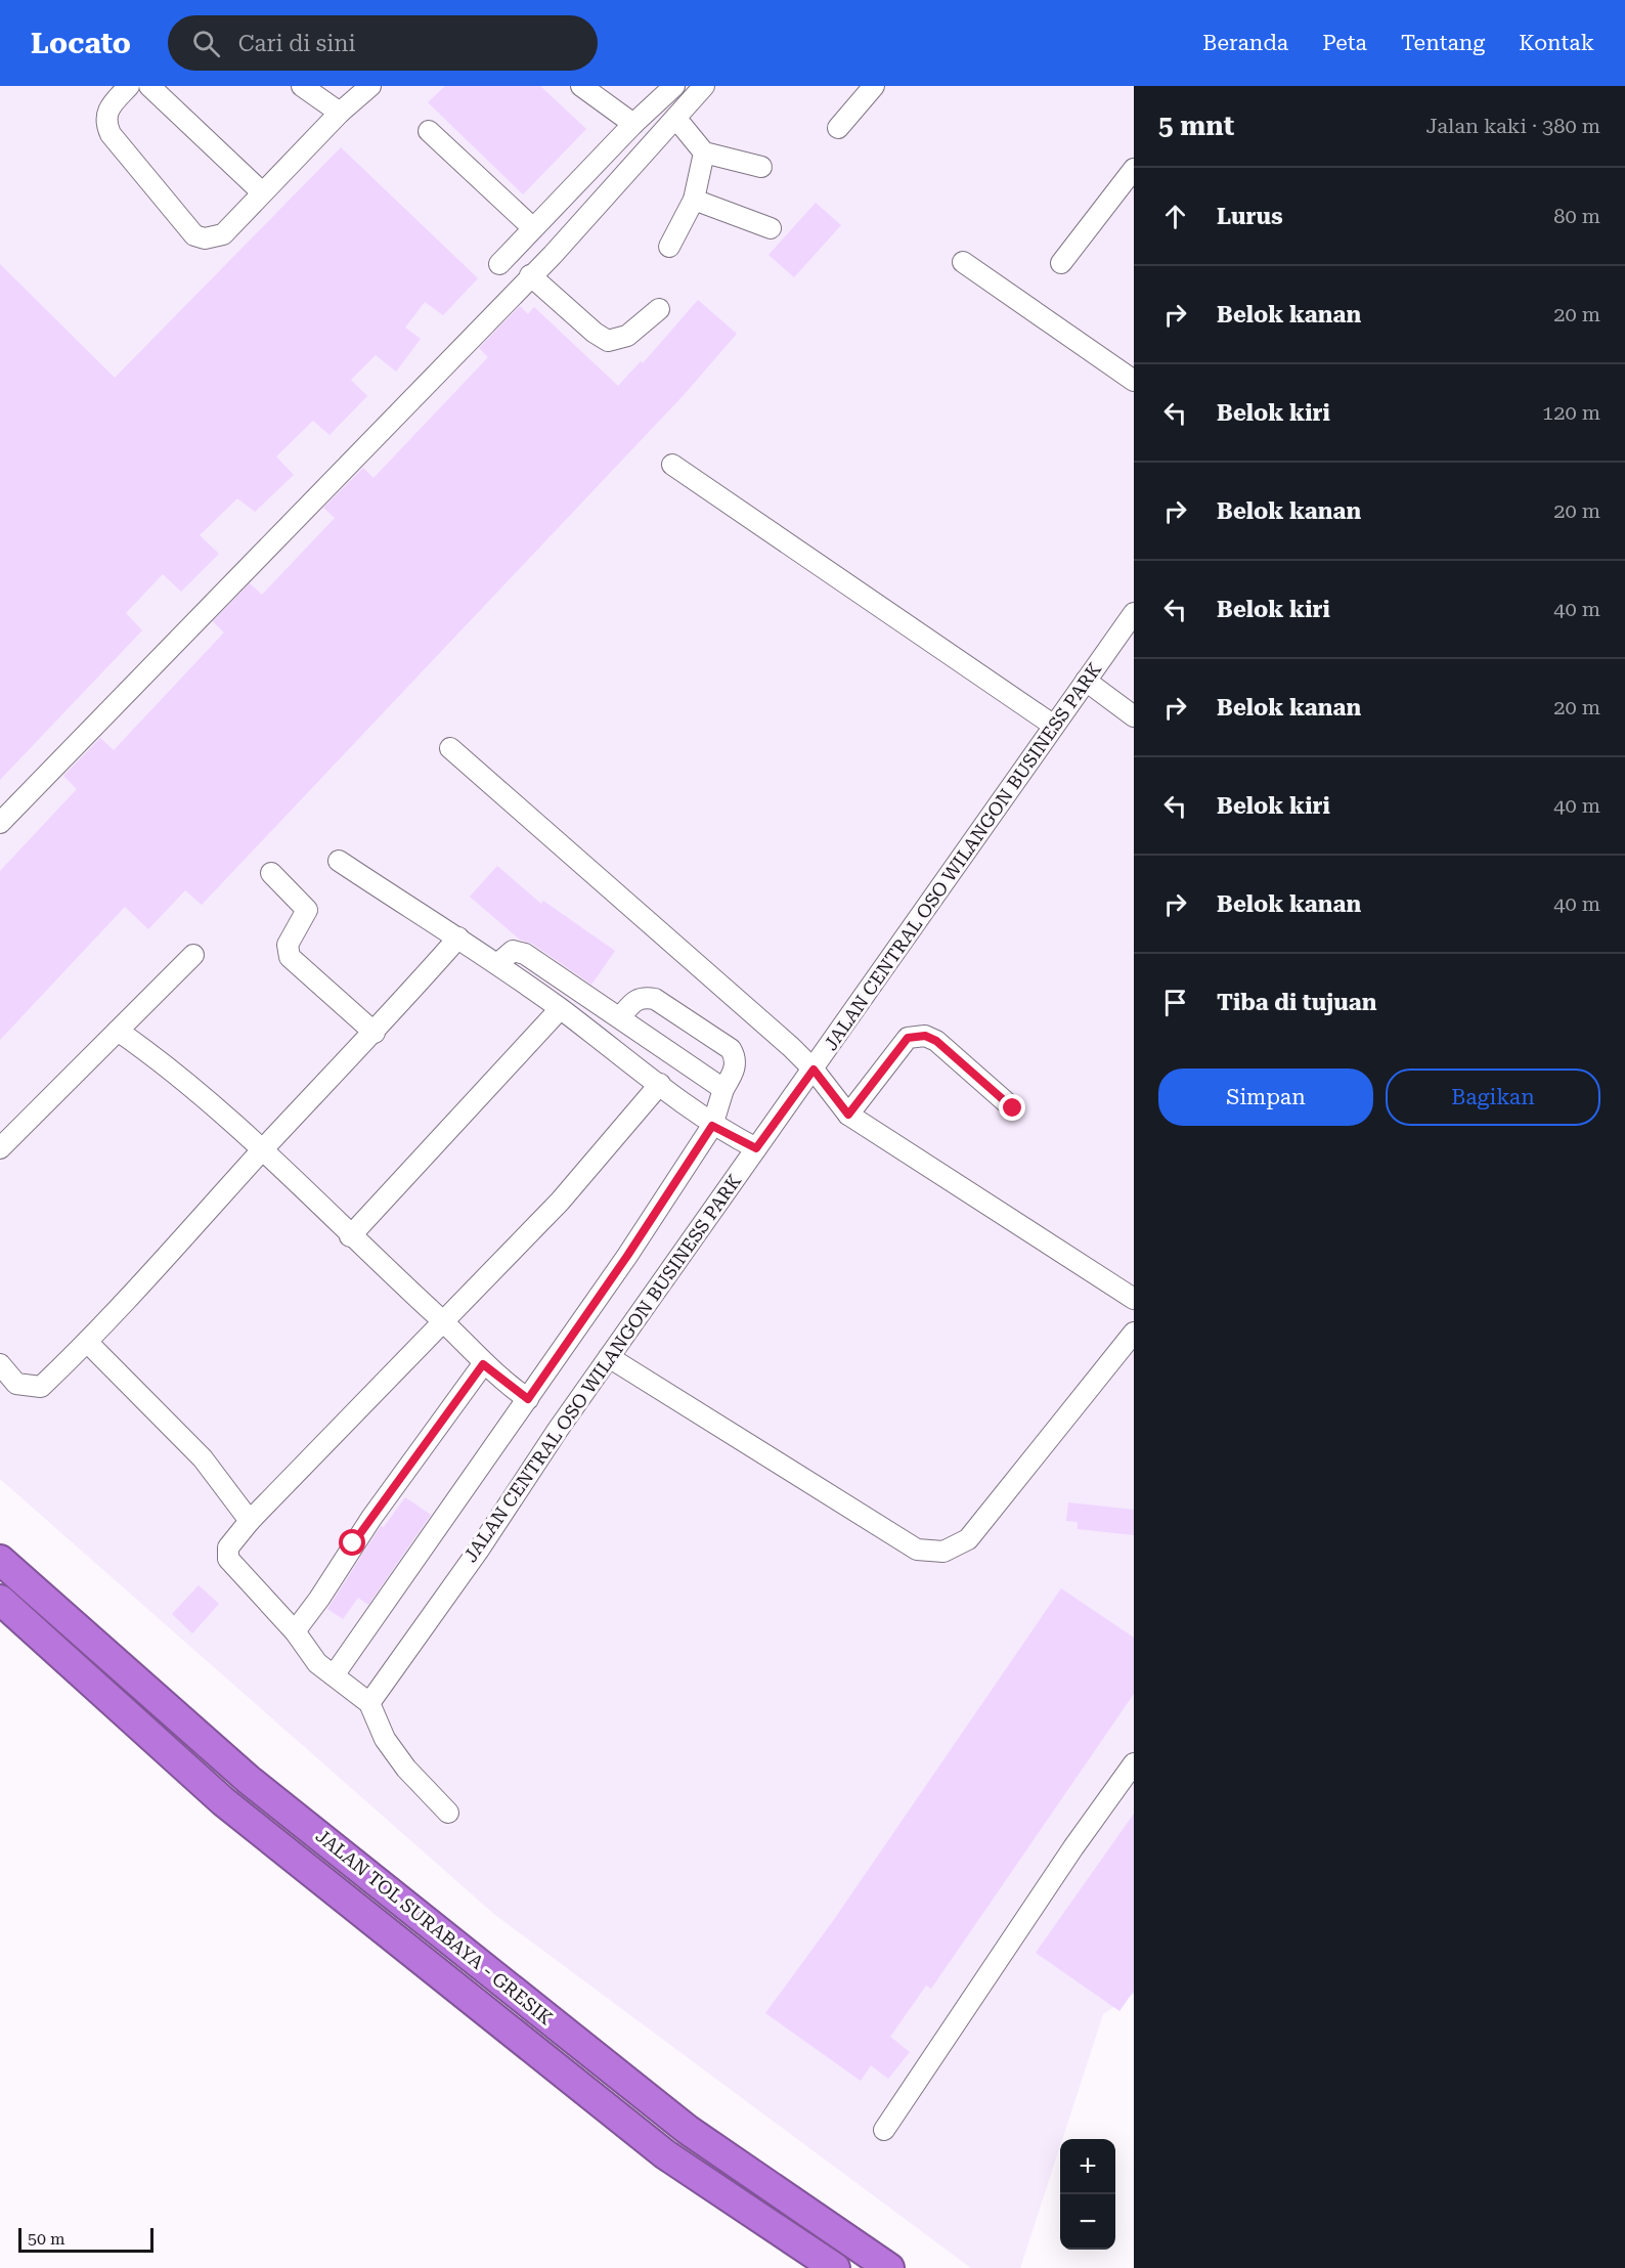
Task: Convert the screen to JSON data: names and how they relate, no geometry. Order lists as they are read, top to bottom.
{
  "streets": {
    "highway": ["JALAN TOL SURABAYA - GRESIK"],
    "lane": ["JALAN CENTRAL OSO WILANGON BUSINESS PARK"]
  },
  "scale_bar": "50 m",
  "page": {
    "header": "Locato",
    "search": "Cari di sini",
    "nav": [
      "Beranda",
      "Peta",
      "Tentang",
      "Kontak"
    ],
    "heading": ["5 mnt", "Jalan kaki · 380 m"],
    "list": [
      ["Lurus", "80 m"],
      ["Belok kanan", "20 m"],
      ["Belok kiri", "120 m"],
      ["Belok kanan", "20 m"],
      ["Belok kiri", "40 m"],
      ["Belok kanan", "20 m"],
      ["Belok kiri", "40 m"],
      ["Belok kanan", "40 m"],
      "Tiba di tujuan"
    ],
    "buttons": ["Simpan", "Bagikan"],
    "map_buttons": ["+", "−"],
    "scale": "50 m"
  }
}
